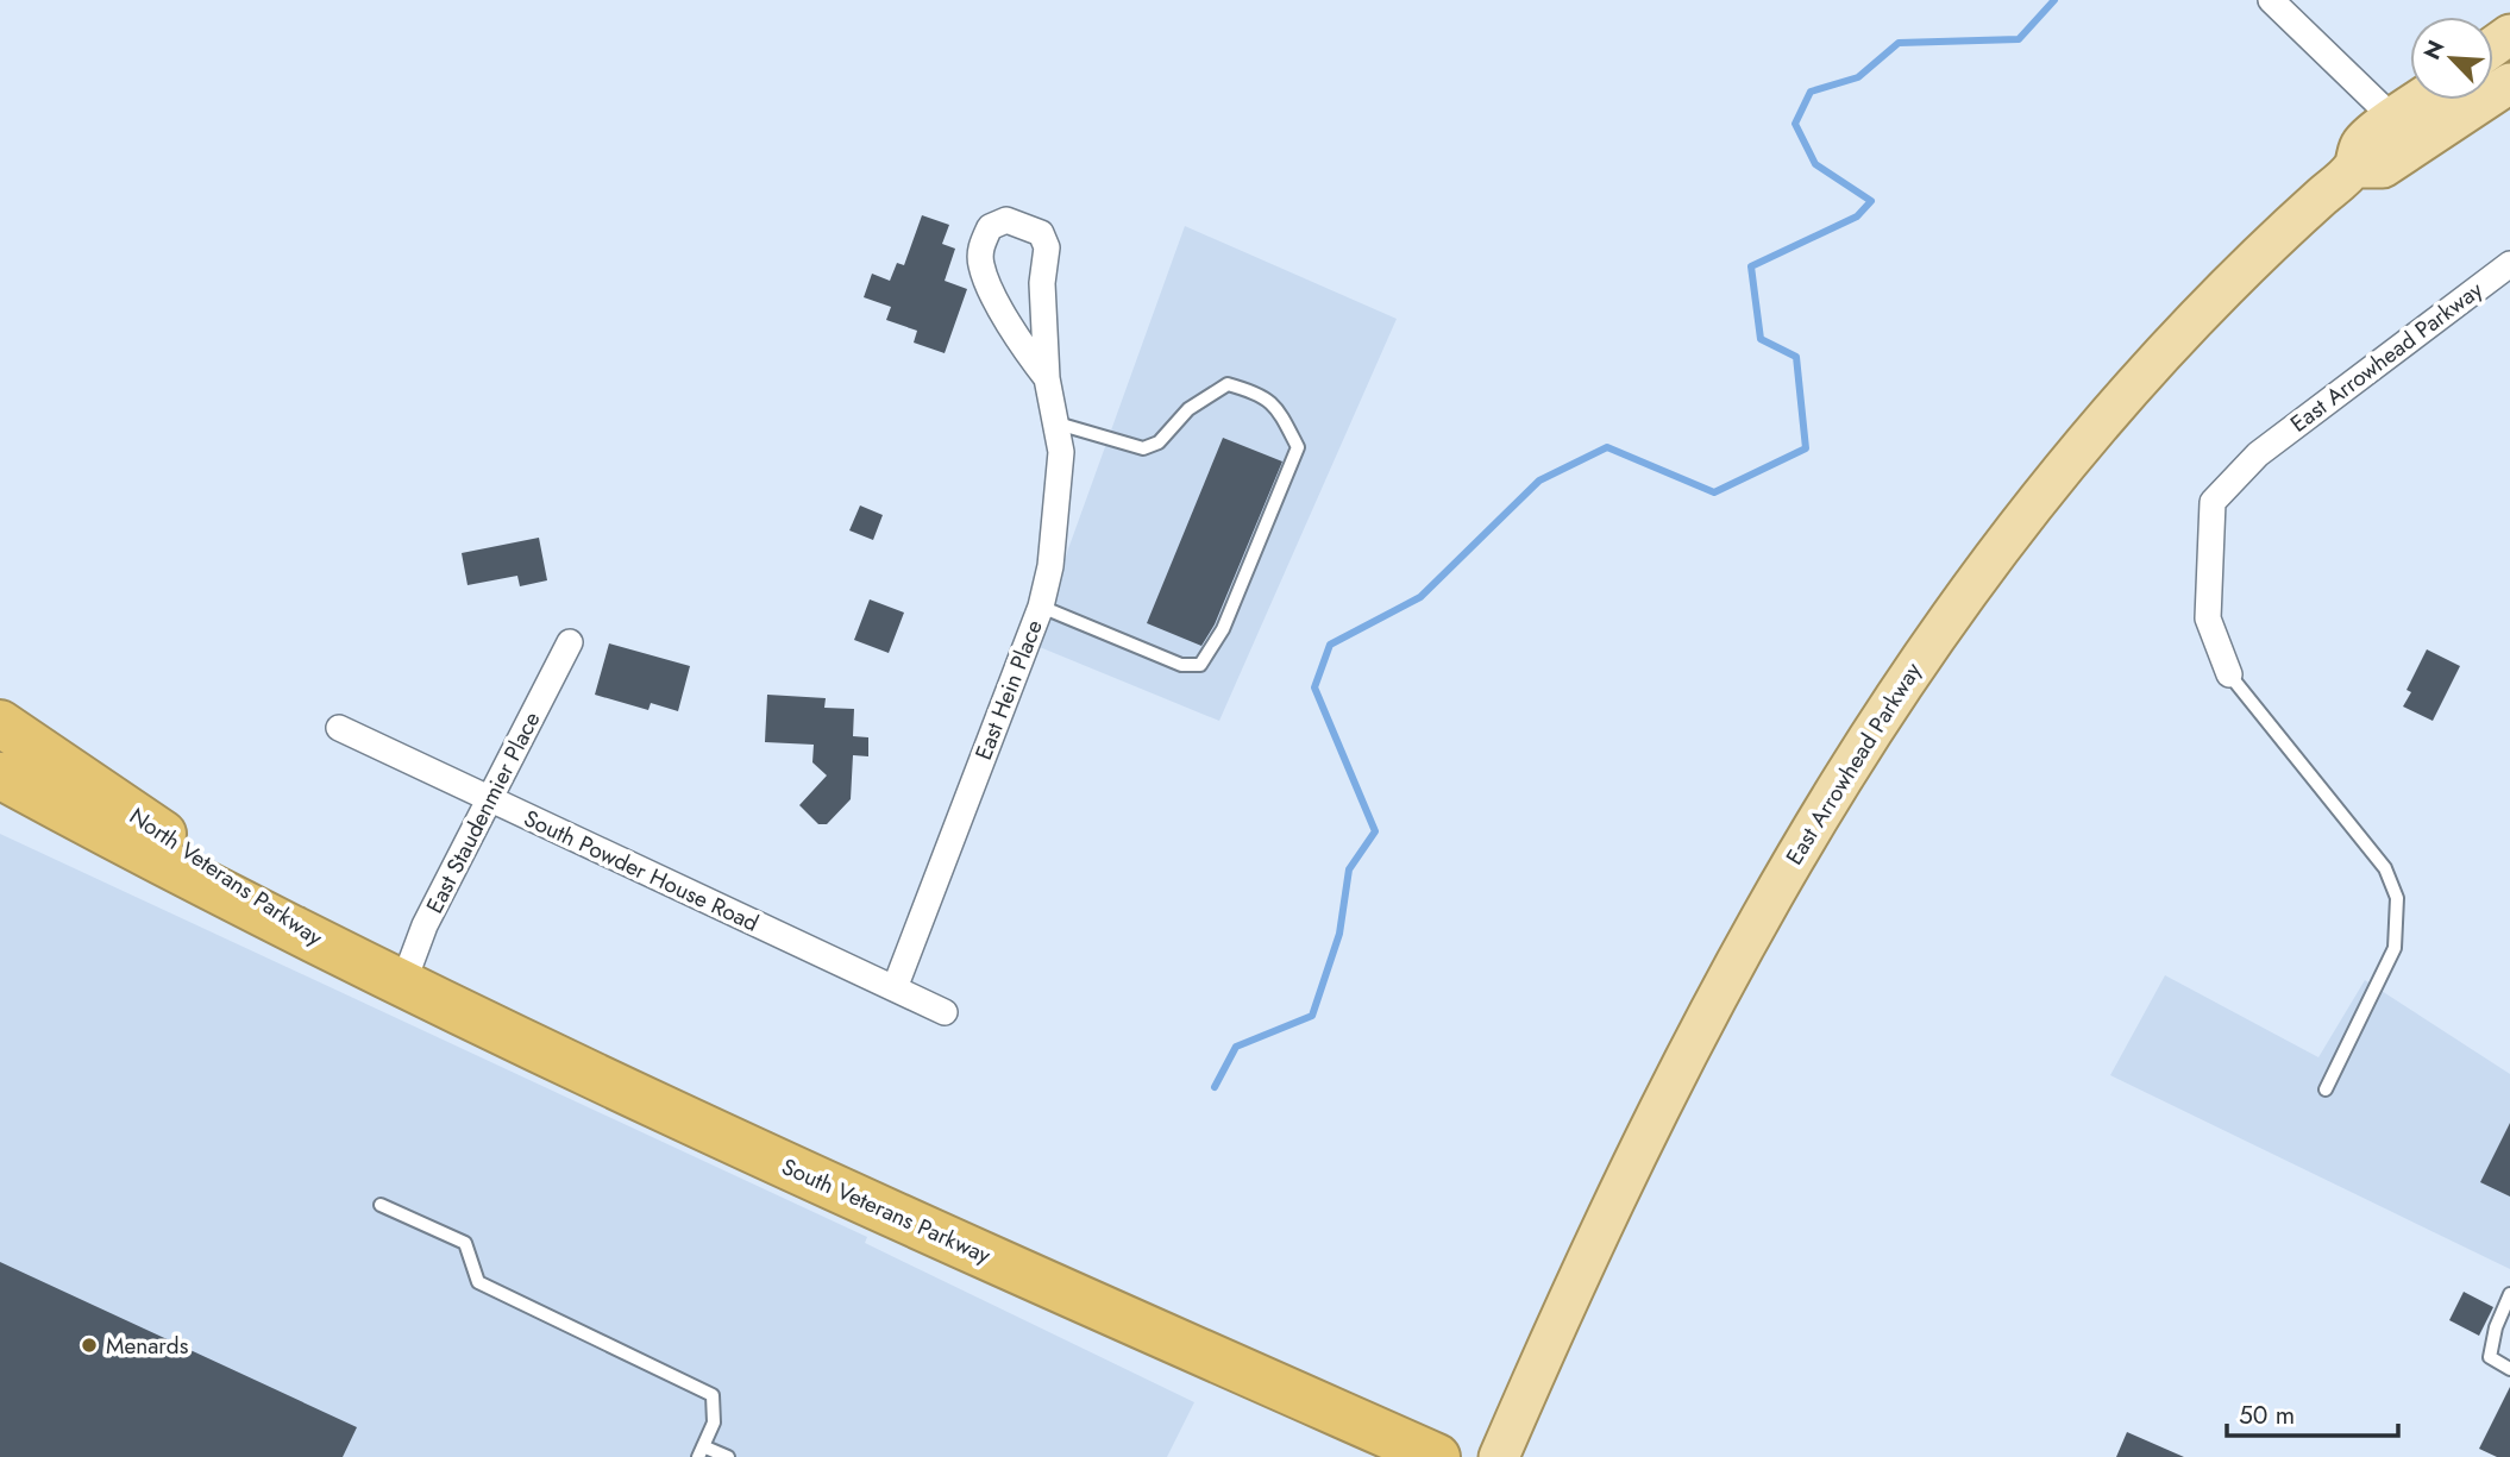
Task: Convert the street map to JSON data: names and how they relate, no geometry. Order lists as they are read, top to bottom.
{
  "streets": {
    "highway": ["North Veterans Parkway", "South Veterans Parkway"],
    "main road": ["East Arrowhead Parkway"],
    "street": ["East Hein Place", "East Staudenmier Place", "South Powder House Road"]
  },
  "crossings": [
    ["East Hein Place", "South Powder House Road"],
    ["East Staudenmier Place", "South Powder House Road"],
    ["East Staudenmier Place", "South Veterans Parkway"],
    ["North Veterans Parkway", "South Veterans Parkway"]
  ],
  "places": ["Menards"],
  "scale_bar": "50 m",
  "north": "top left"
}
